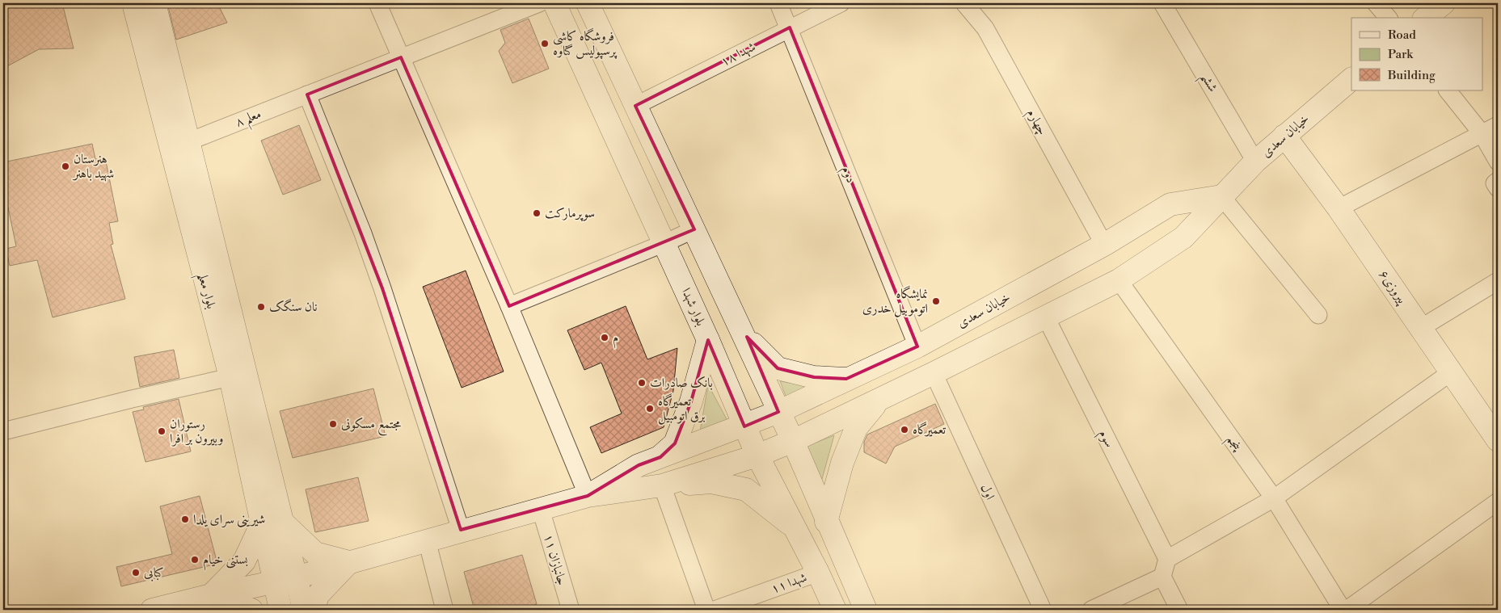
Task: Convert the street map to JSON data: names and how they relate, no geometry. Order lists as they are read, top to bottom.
{
  "streets": {
    "main road": [
      "خیابان سعدی",
      "پیروزی۶",
      "بلوار معلم",
      "بلوار شهدا"
    ],
    "street": [
      "شهدا ۱۸",
      "ششم",
      "معلم ۸",
      "چهارم",
      "دوم",
      "سوم",
      "پنجم",
      "اول",
      "جانبازان ۱۱",
      "شهدا ۱۱"
    ]
  },
  "crossings": [
    ["شهدا ۱۸", "دوم"],
    ["ششم", "خیابان سعدی"],
    ["معلم ۸", "بلوار معلم"],
    ["چهارم", "خیابان سعدی"],
    ["خیابان سعدی", "دوم"],
    ["خیابان سعدی", "پیروزی۶"],
    ["خیابان سعدی", "بلوار شهدا"],
    ["خیابان سعدی", "سوم"],
    ["خیابان سعدی", "پنجم"],
    ["خیابان سعدی", "اول"],
    ["بلوار شهدا", "شهدا ۱۱"]
  ],
  "places": [
    "فروشگاه کاشی پرسپولیس گناوه",
    "هنرستان شهید باهنر",
    "سوپرمارکت",
    "نمایشگاه اتوموبیل خدری",
    "نان سنگک",
    "م",
    "بانک صادرات",
    "تعمیرگاه برق اتومبیل",
    "مجتمع مسکونی",
    "تعمیرگاه",
    "رستوران وبیرون بر افرا",
    "شیرینی سرای یلدا",
    "بستنی خیام",
    "کبابی"
  ],
  "legend": ["Road", "Park", "Building"]
}
